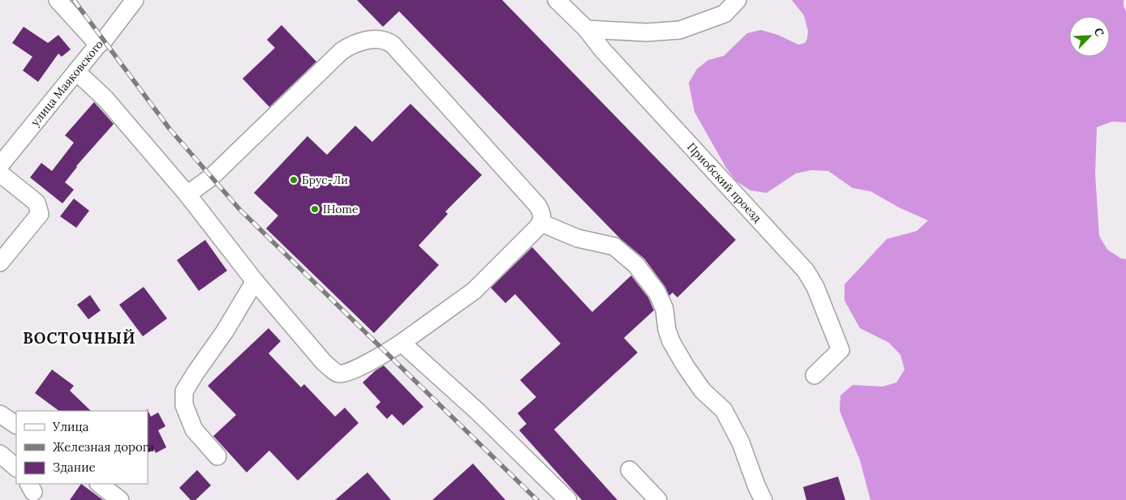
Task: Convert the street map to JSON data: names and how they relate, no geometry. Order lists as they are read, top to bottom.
{
  "streets": {
    "street": ["улица Маяковского", "Приобский проезд"]
  },
  "districts": ["ВОСТОЧНЫЙ"],
  "places": ["Брус-Ли", "IHome"],
  "legend": ["Улица", "Железная дорога", "Здание"],
  "north": "top right"
}
